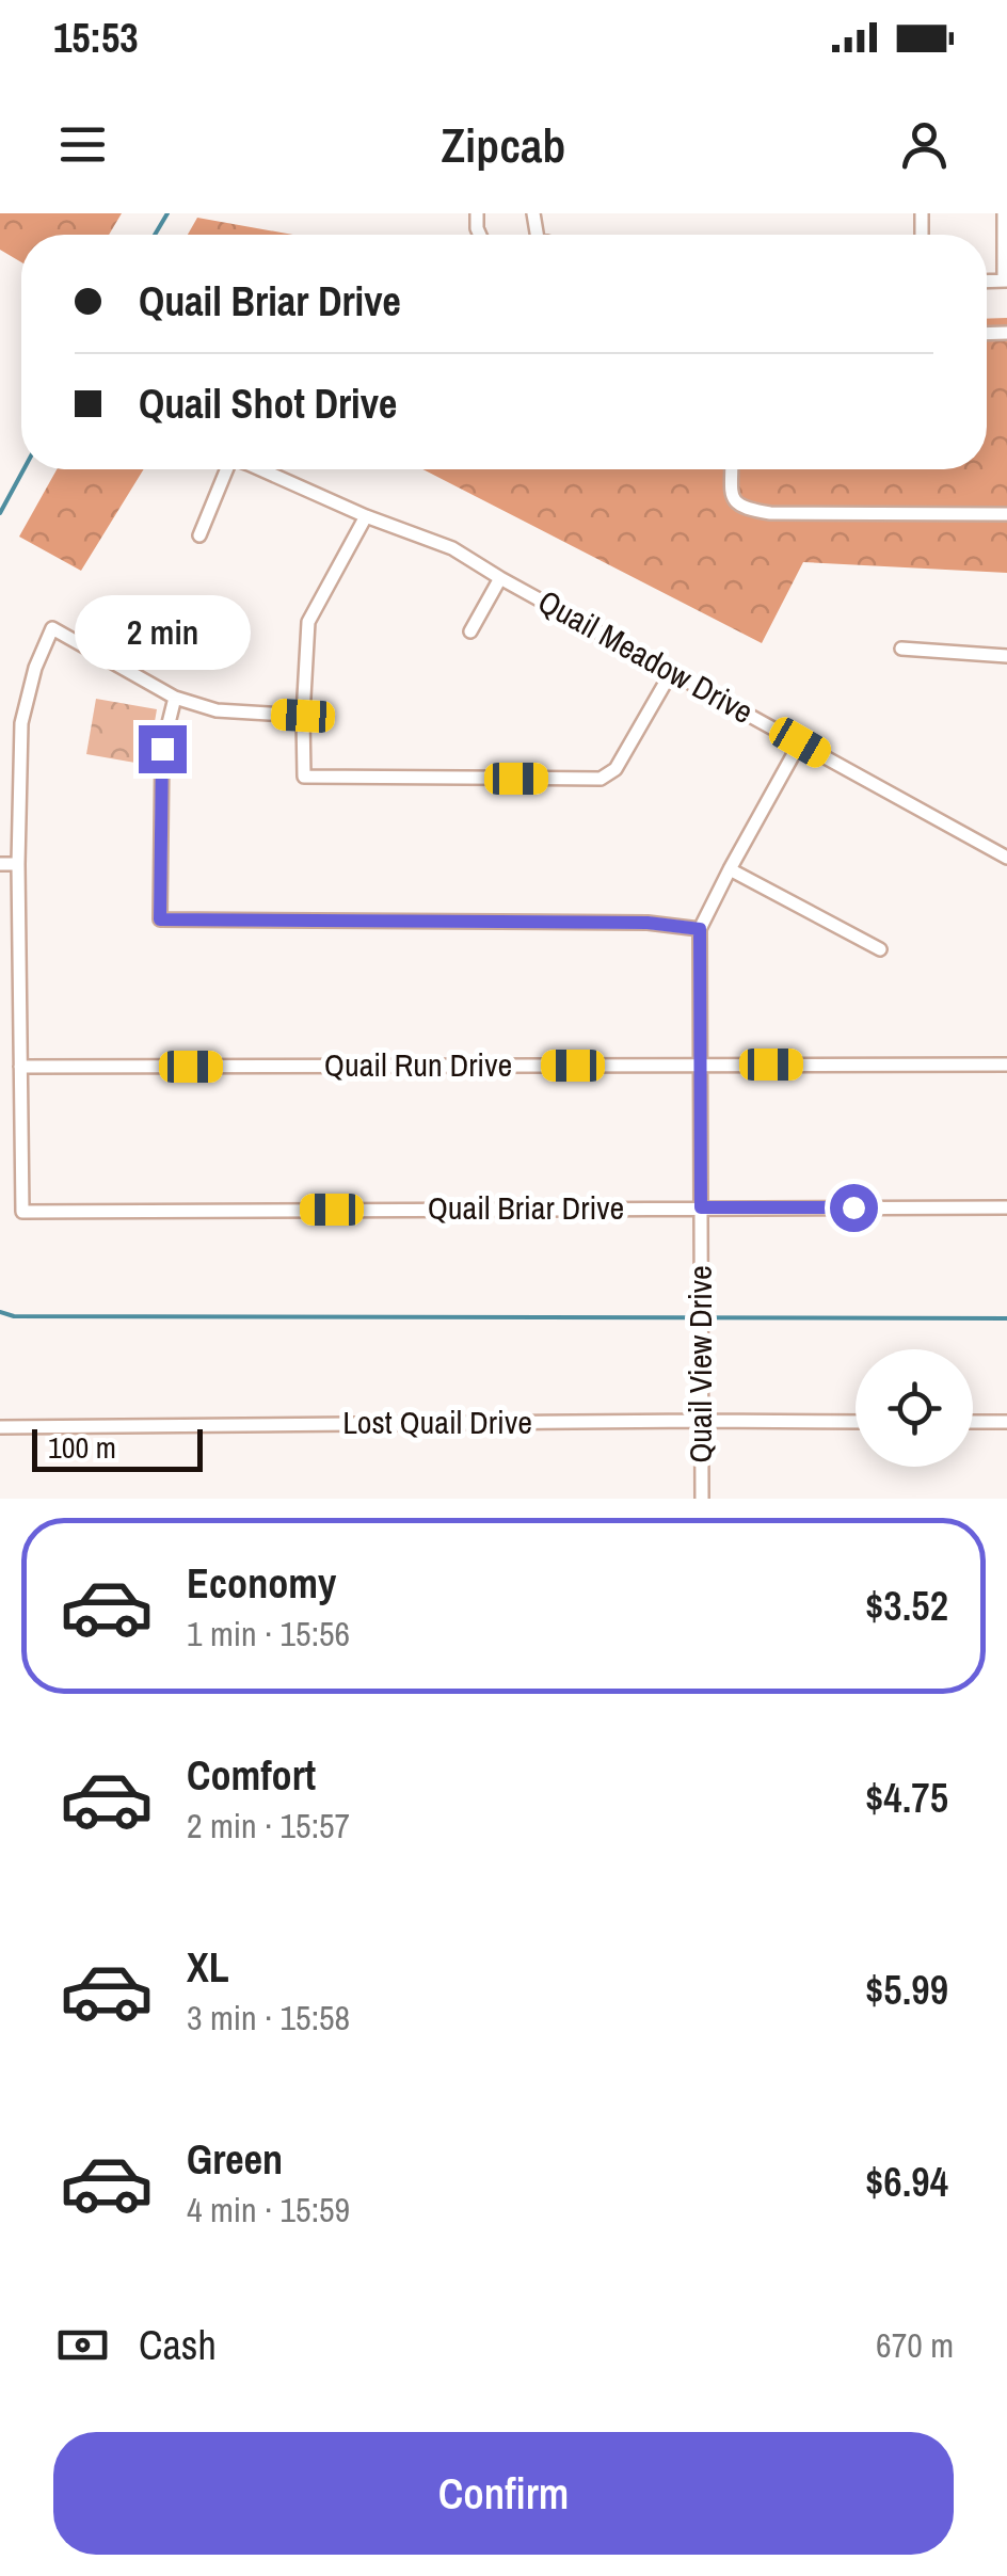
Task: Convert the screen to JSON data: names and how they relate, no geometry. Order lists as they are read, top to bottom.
{
  "streets": {
    "street": [
      "Quail Meadow Drive",
      "Quail Run Drive",
      "Quail Briar Drive",
      "Quail View Drive",
      "Lost Quail Drive"
    ]
  },
  "crossings": [
    ["Quail Meadow Drive", "Quail View Drive"],
    ["Quail Run Drive", "Quail Briar Drive"],
    ["Quail Run Drive", "Quail View Drive"],
    ["Quail Briar Drive", "Quail View Drive"],
    ["Quail View Drive", "Lost Quail Drive"]
  ],
  "scale_bar": "100 m",
  "page": {
    "status": "15:53",
    "header": "Zipcab",
    "banner": ["Quail Briar Drive", "Quail Shot Drive"],
    "bubble": "2 min",
    "scale": "100 m",
    "list": [
      {
        "name": "Economy",
        "note": "1 min · 15:56",
        "value": "$3.52"
      },
      {
        "name": "Comfort",
        "note": "2 min · 15:57",
        "value": "$4.75"
      },
      {
        "name": "XL",
        "note": "3 min · 15:58",
        "value": "$5.99"
      },
      {
        "name": "Green",
        "note": "4 min · 15:59",
        "value": "$6.94"
      }
    ],
    "pay": ["Cash", "670 m"],
    "buttons": "Confirm"
  }
}
